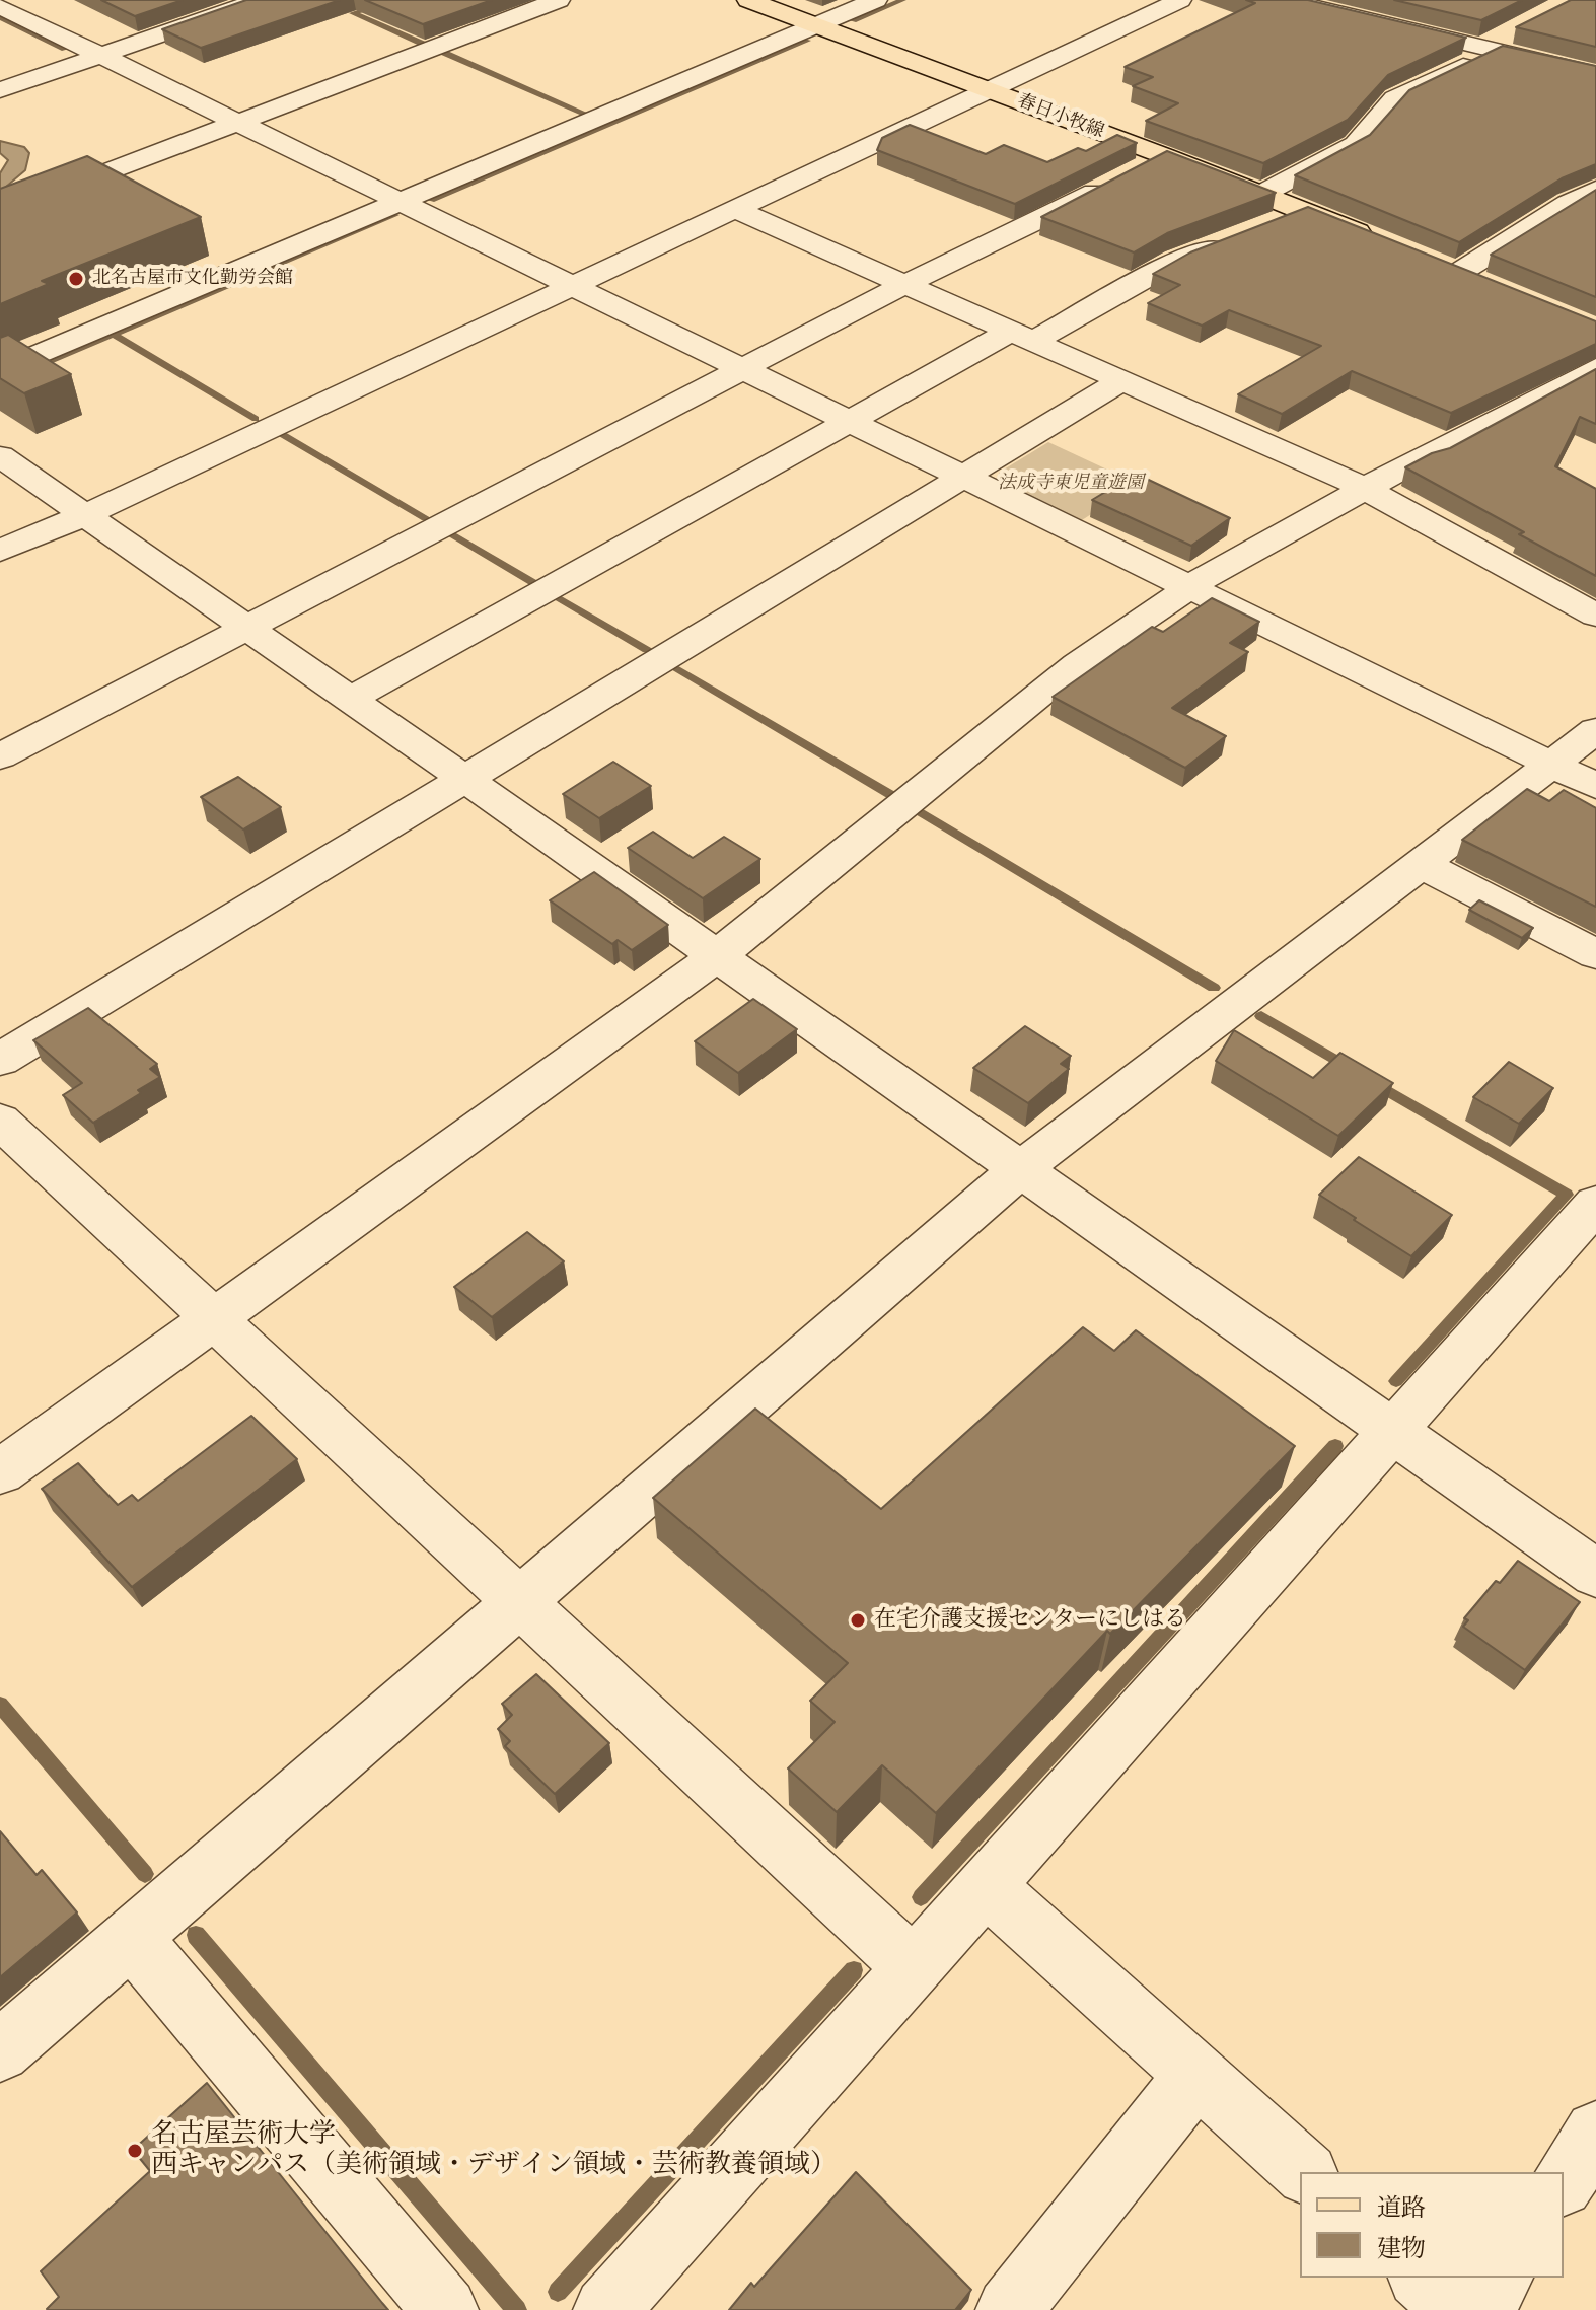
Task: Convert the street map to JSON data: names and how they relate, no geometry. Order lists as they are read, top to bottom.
{
  "streets": {
    "main road": ["春日小牧線"]
  },
  "parks": ["法成寺東児童遊園"],
  "places": ["北名古屋市文化勤労会館", "在宅介護支援センターにしはる", "名古屋芸術大学 西キャンパス（美術領域・デザイン領域・芸術教養領域）"],
  "legend": ["道路", "建物"]
}
